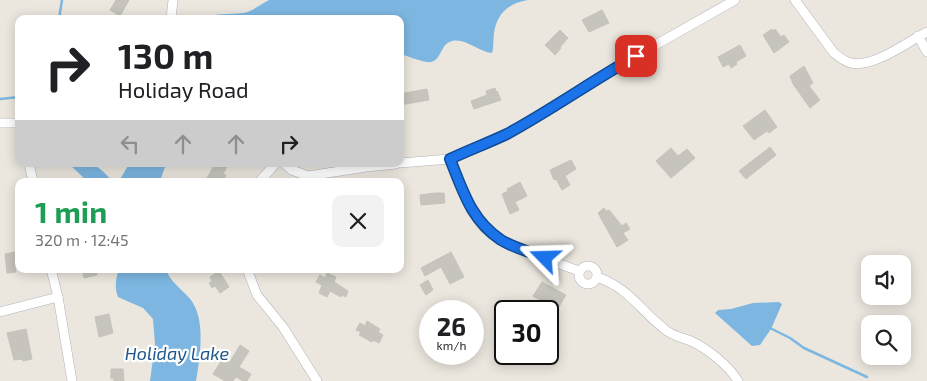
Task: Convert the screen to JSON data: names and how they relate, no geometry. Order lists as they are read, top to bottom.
{
  "water": ["Holiday Lake"],
  "page": {
    "turn": ["130 m", "Holiday Road"],
    "heading": ["1 min", "320 m · 12:45"],
    "speed": "26 km/h",
    "limit": "30"
  }
}
